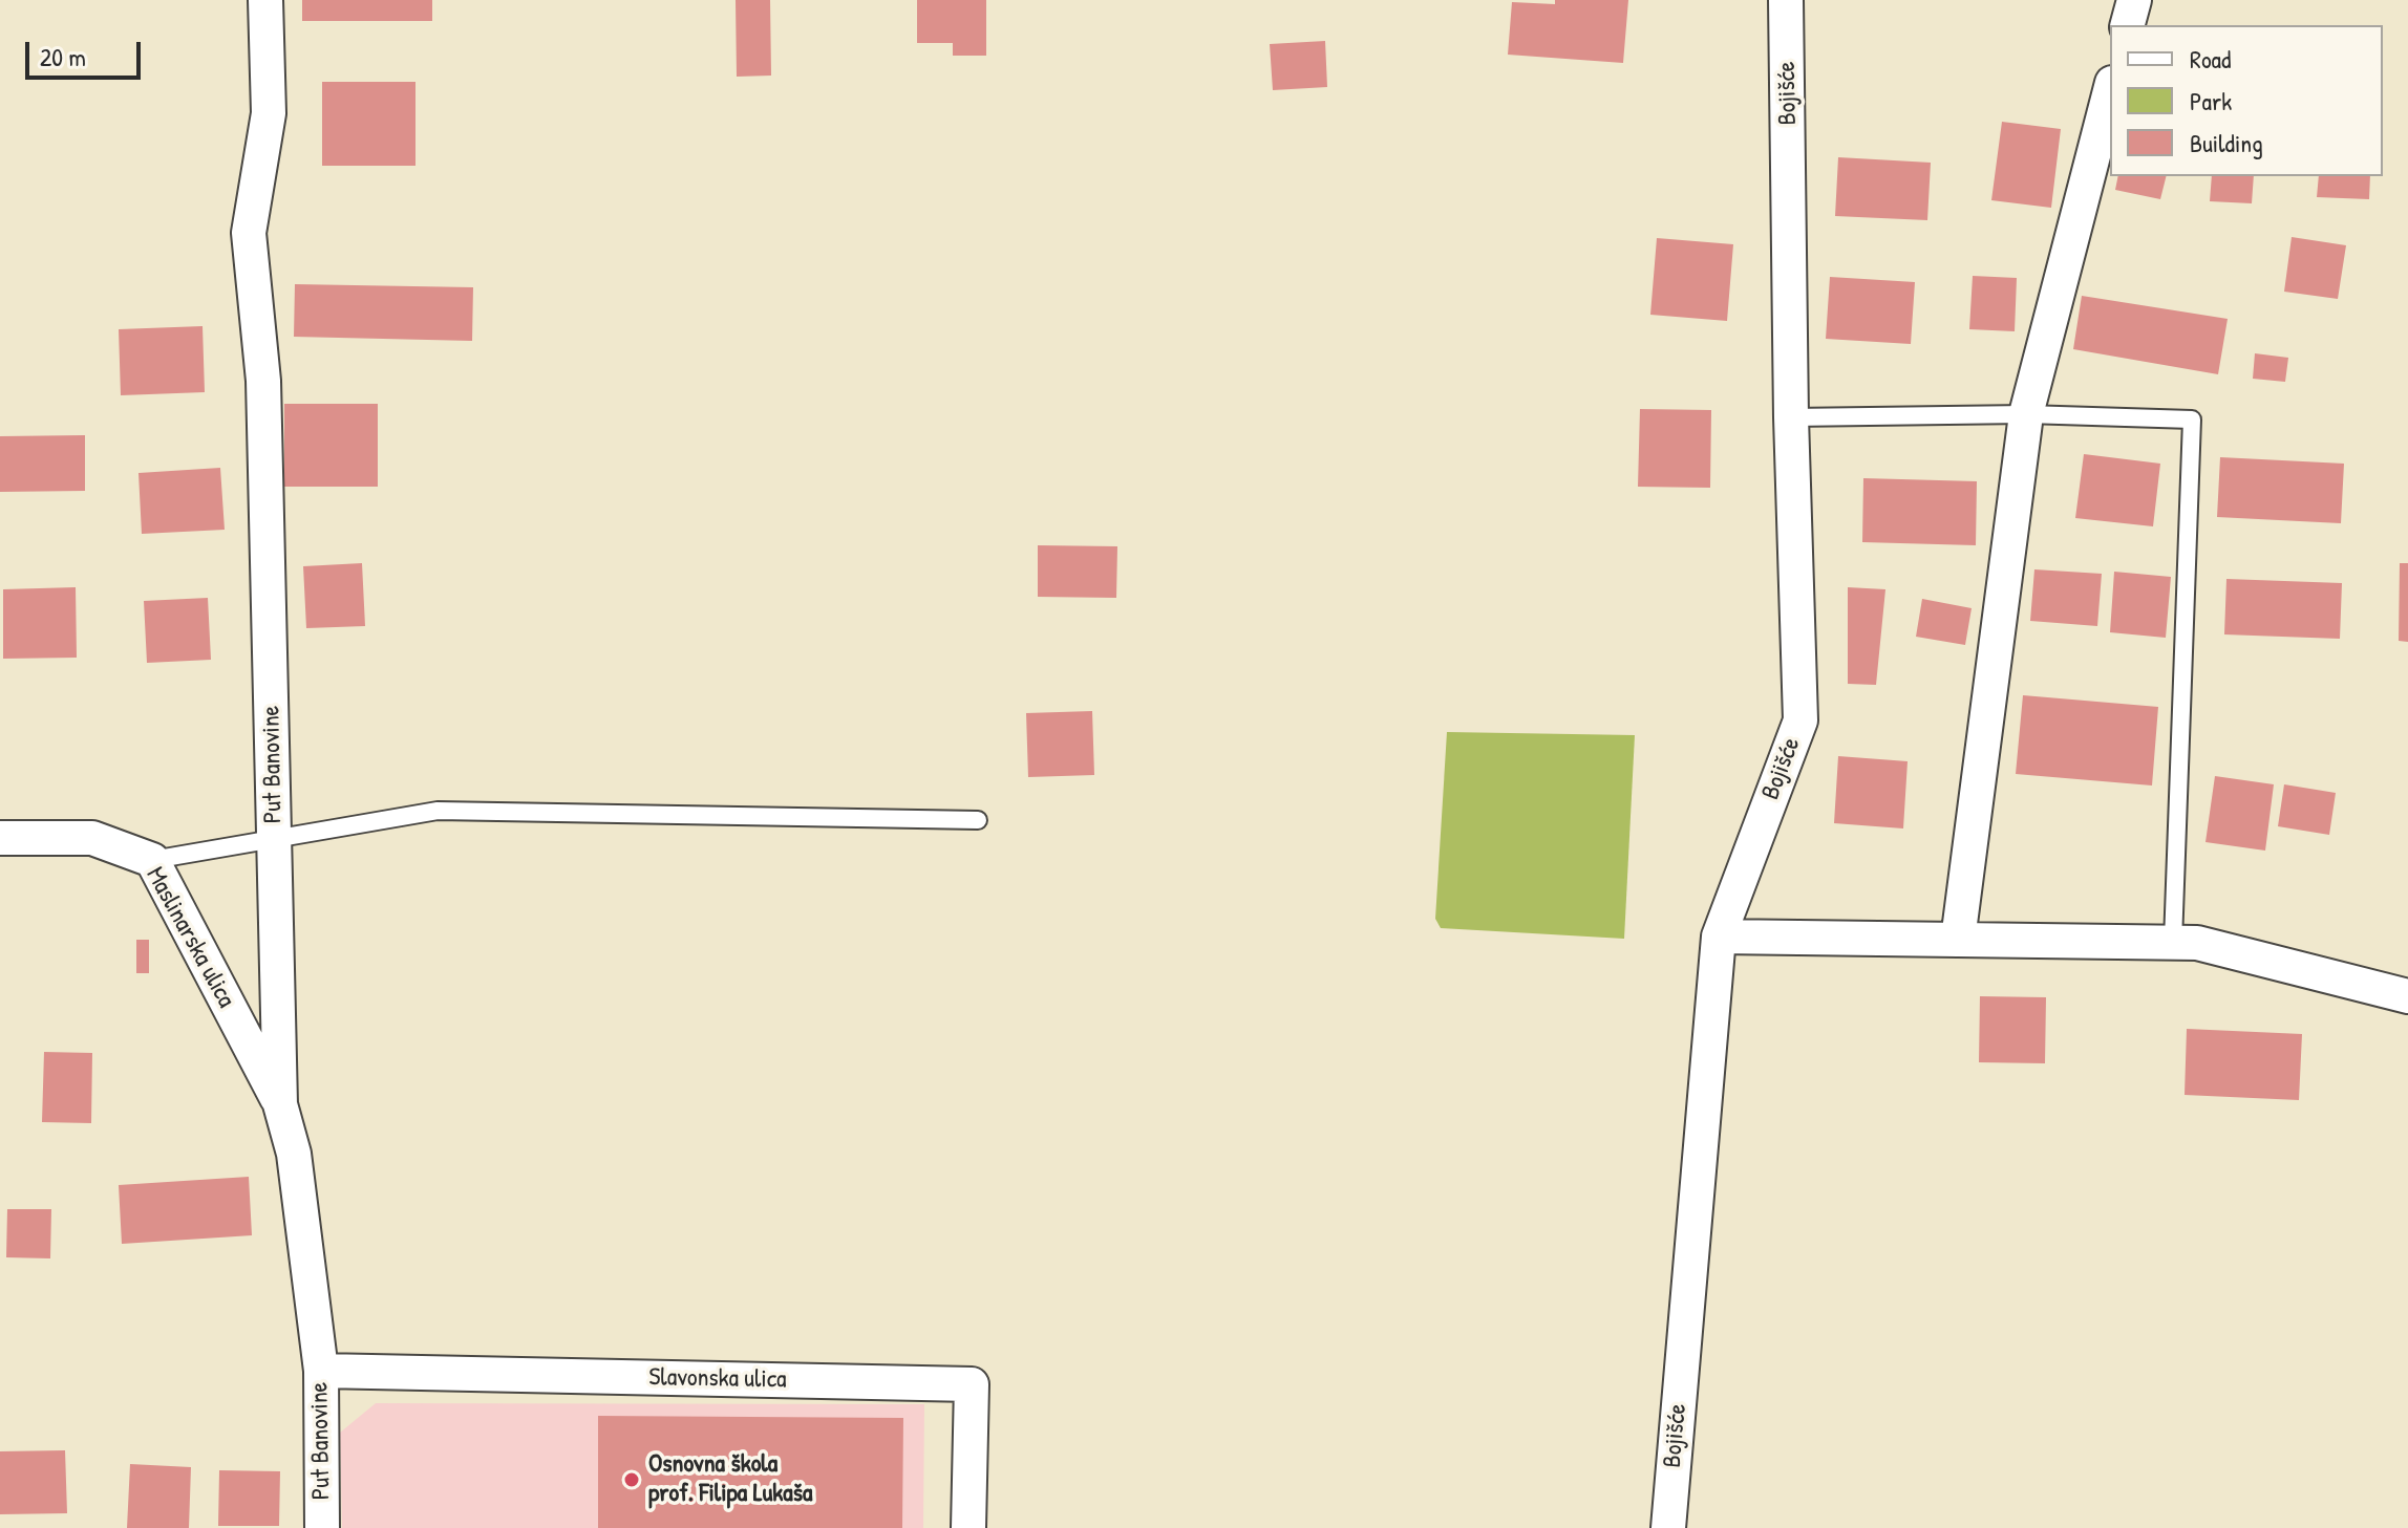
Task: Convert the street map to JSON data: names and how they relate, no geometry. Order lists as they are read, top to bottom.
{
  "streets": {
    "street": [
      "Bojišće",
      "Put Banovine",
      "Maslinarska ulica",
      "Slavonska ulica"
    ]
  },
  "crossings": [
    ["Put Banovine", "Maslinarska ulica"],
    ["Put Banovine", "Slavonska ulica"]
  ],
  "places": ["Osnovna škola prof. Filipa Lukaša"],
  "legend": ["Road", "Park", "Building"],
  "scale_bar": "20 m"
}
